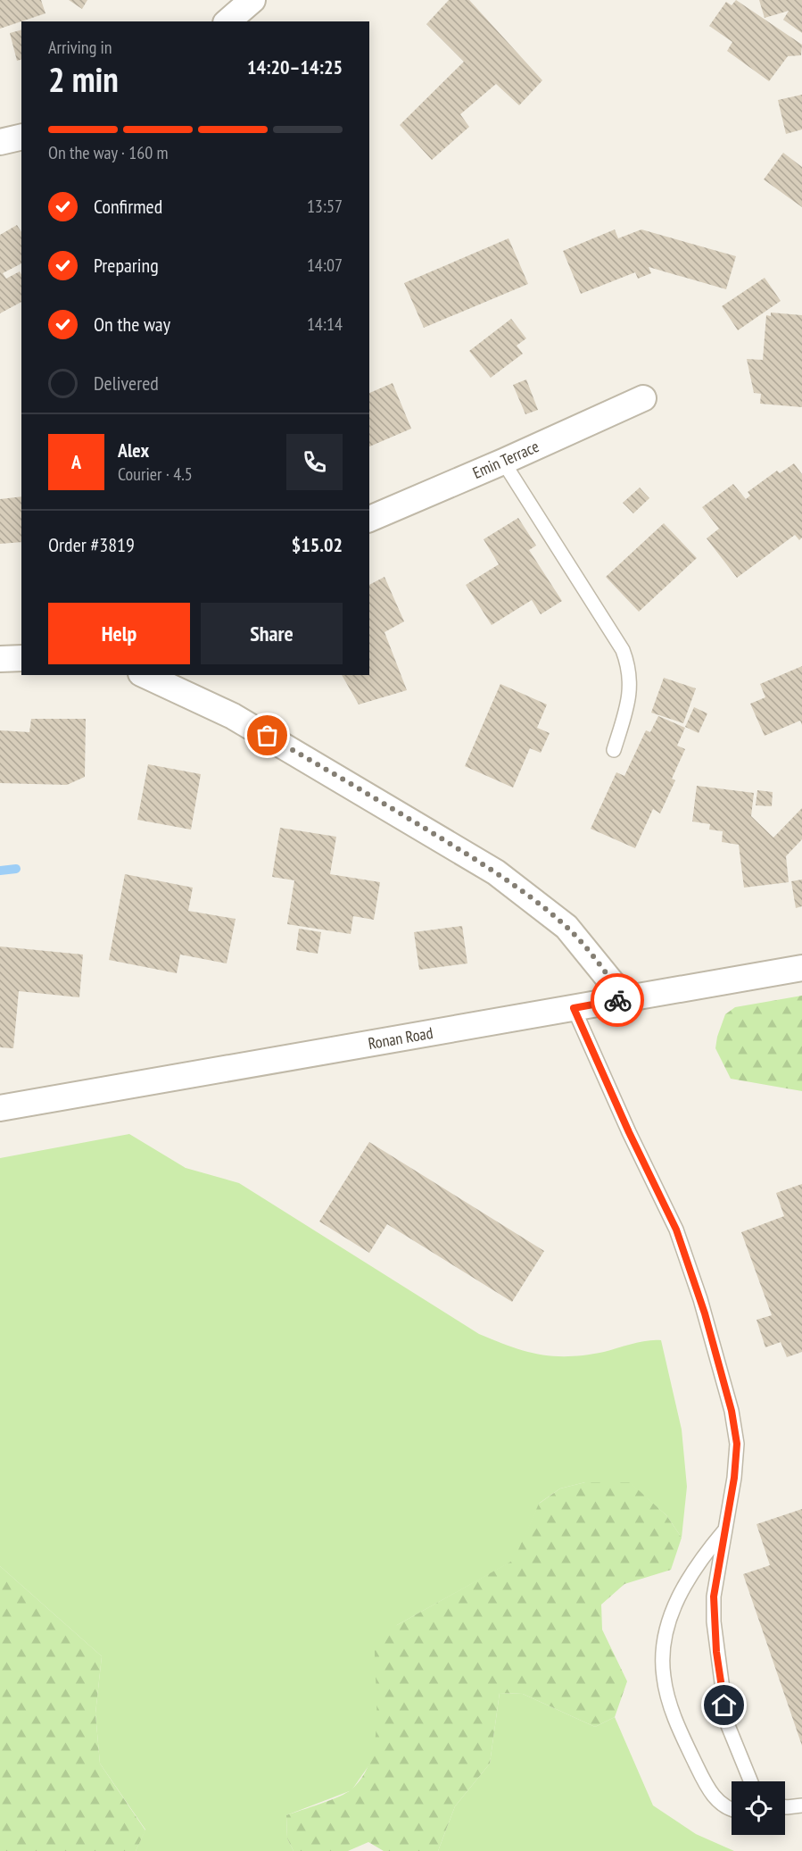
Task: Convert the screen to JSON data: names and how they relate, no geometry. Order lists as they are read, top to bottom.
{
  "streets": {
    "street": ["Emin Terrace", "Ronan Road"]
  },
  "page": {
    "heading": ["2 min", "Arriving in", "14:20–14:25"],
    "panel": [
      "Alex",
      "Courier · 4.5",
      "Order #3819",
      "$15.02"
    ],
    "bar": "On the way · 160 m",
    "list": [
      ["Confirmed", "13:57"],
      ["Preparing", "14:07"],
      ["On the way", "14:14"],
      "Delivered"
    ],
    "round": "A",
    "buttons": ["Help", "Share"]
  }
}
